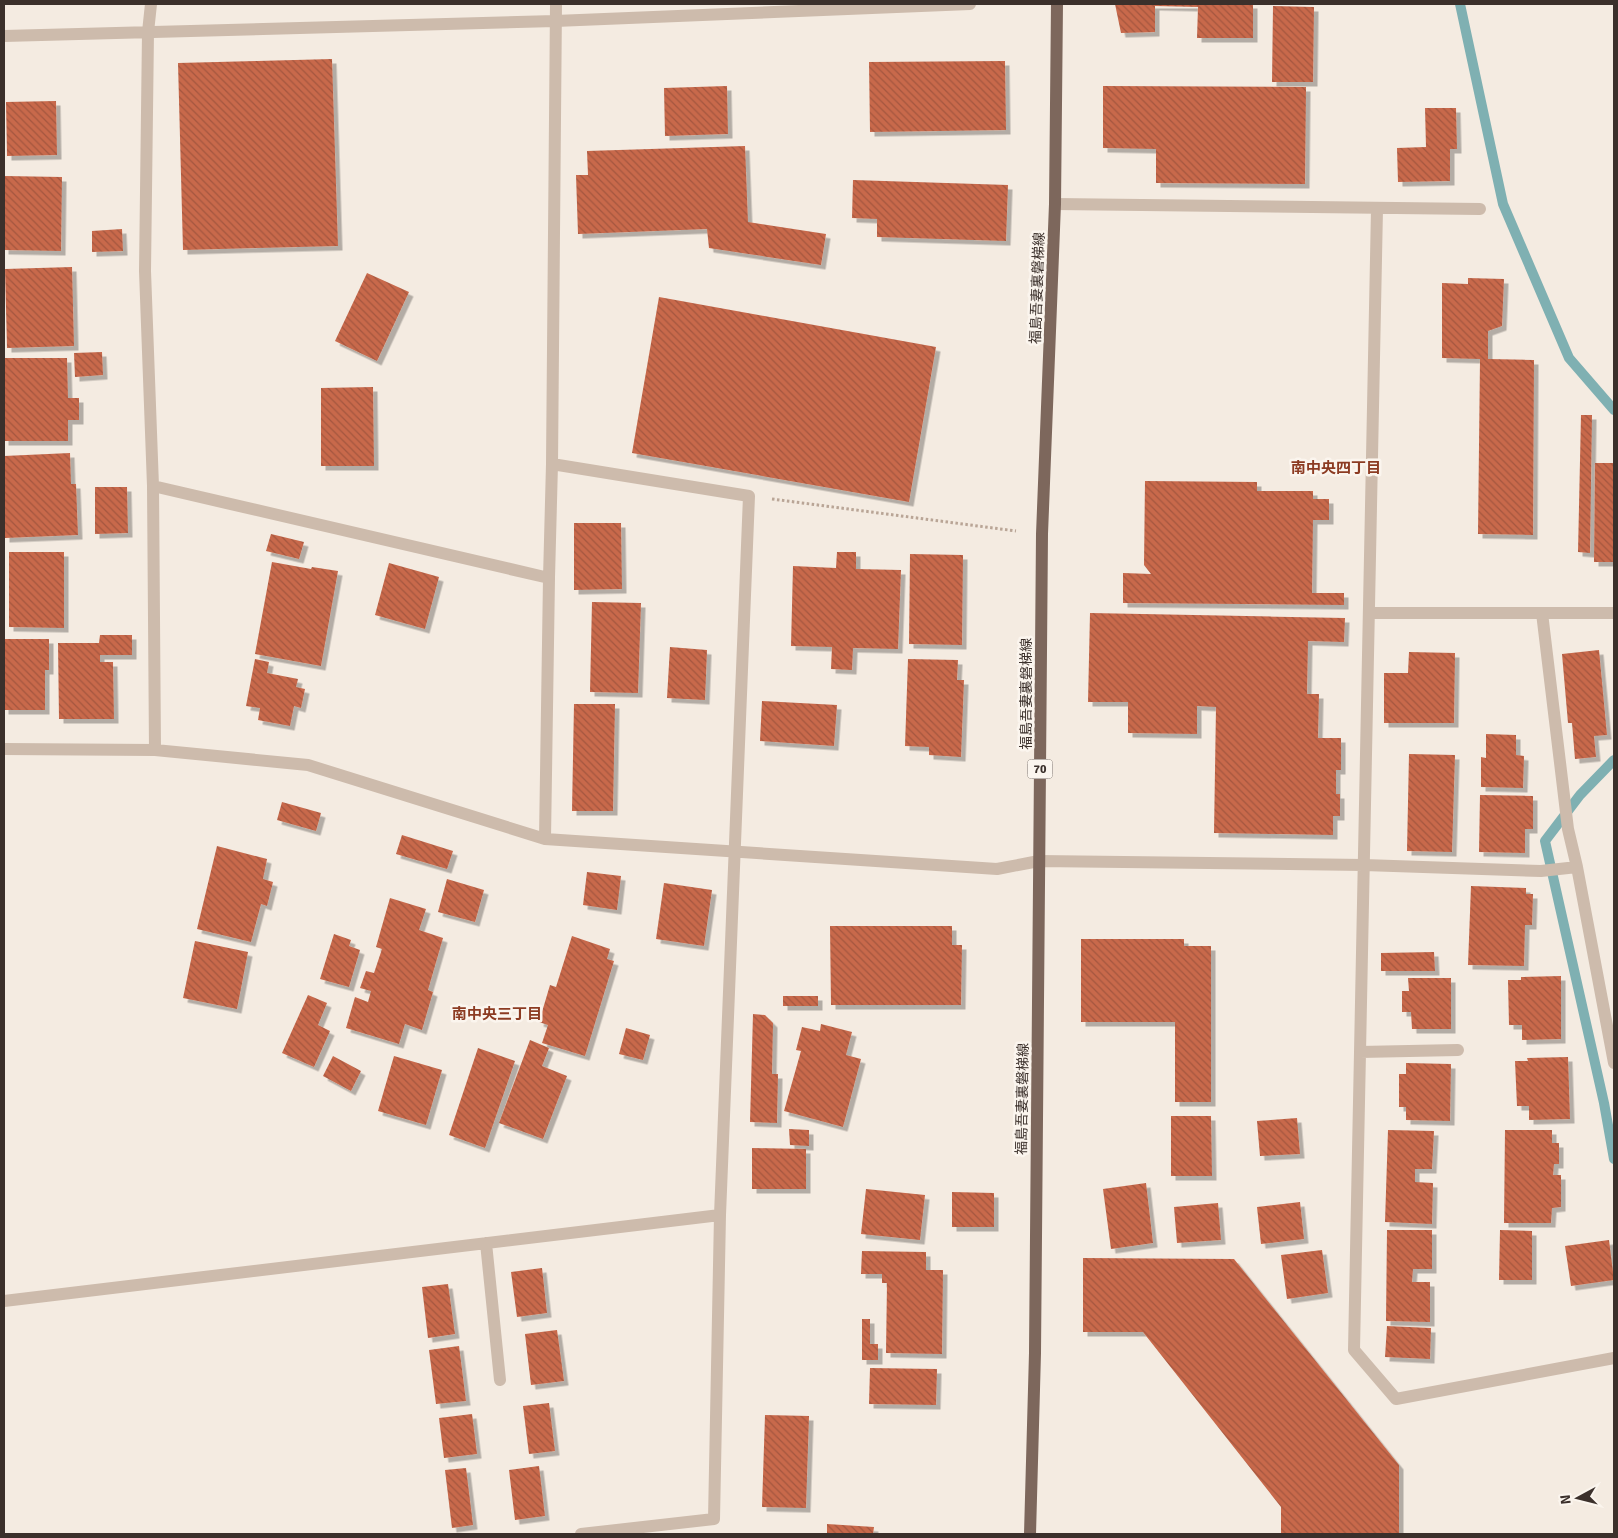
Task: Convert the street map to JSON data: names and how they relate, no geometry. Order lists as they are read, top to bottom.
{
  "streets": {
    "main road": ["福島吾妻裏磐梯線", "70"]
  },
  "districts": ["南中央四丁目", "南中央三丁目"],
  "north": "left"
}
